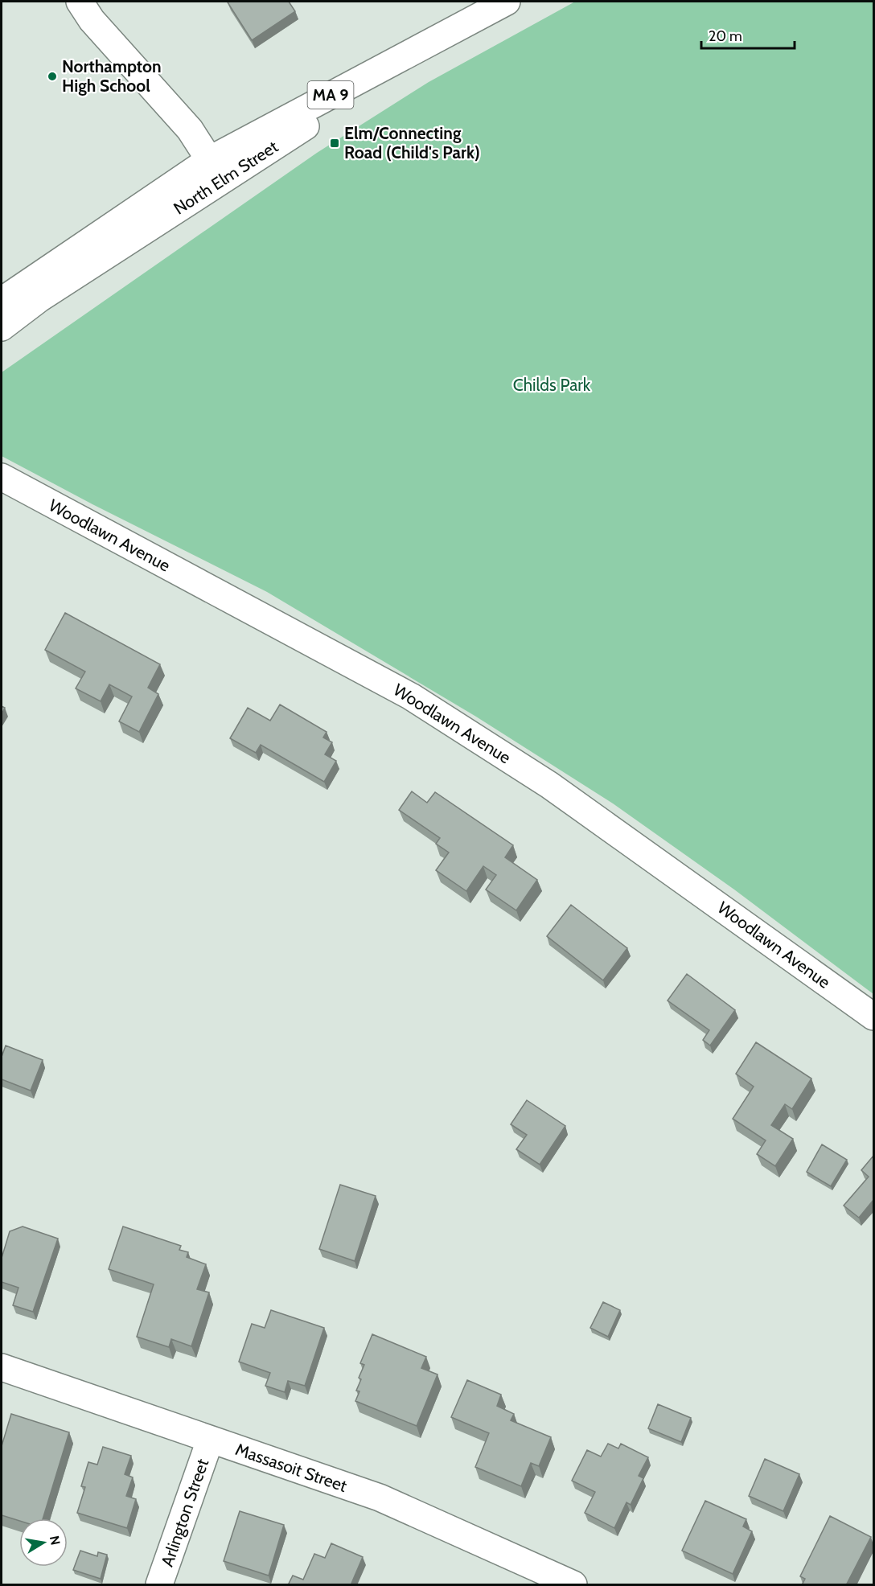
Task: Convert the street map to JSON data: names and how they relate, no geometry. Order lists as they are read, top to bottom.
{
  "streets": {
    "main road": [
      "MA 9",
      "North Elm Street",
      "Woodlawn Avenue",
      "Massasoit Street",
      "Arlington Street"
    ]
  },
  "crossings": [
    ["Massasoit Street", "Arlington Street"]
  ],
  "parks": ["Childs Park"],
  "places": {
    "other": ["Northampton High School"],
    "transit": ["Elm/Connecting Road (Child's Park)"]
  },
  "scale_bar": "20 m",
  "north": "right"
}
